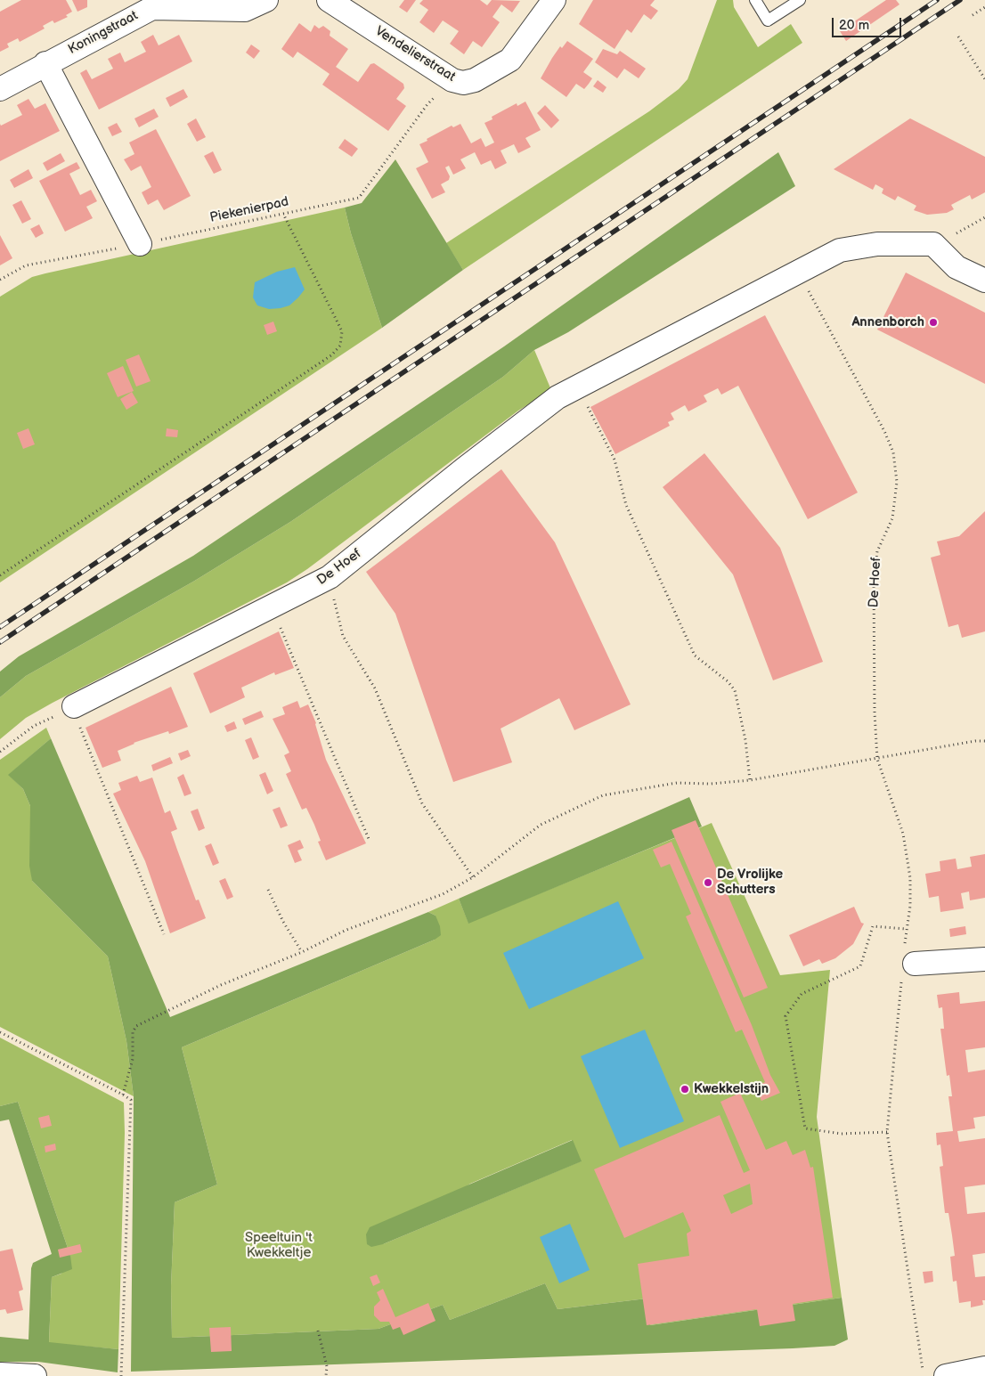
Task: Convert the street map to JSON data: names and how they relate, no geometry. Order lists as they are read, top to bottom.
{
  "streets": {
    "street": ["Koningstraat", "Vendelierstraat", "De Hoef"],
    "path": ["Piekenierpad"]
  },
  "crossings": [
    ["Vendelierstraat", "Piekenierpad"]
  ],
  "parks": ["Speeltuin 't Kwekkeltje"],
  "places": ["Annenborch", "De Vrolijke Schutters", "Kwekkelstijn"],
  "scale_bar": "20 m"
}
